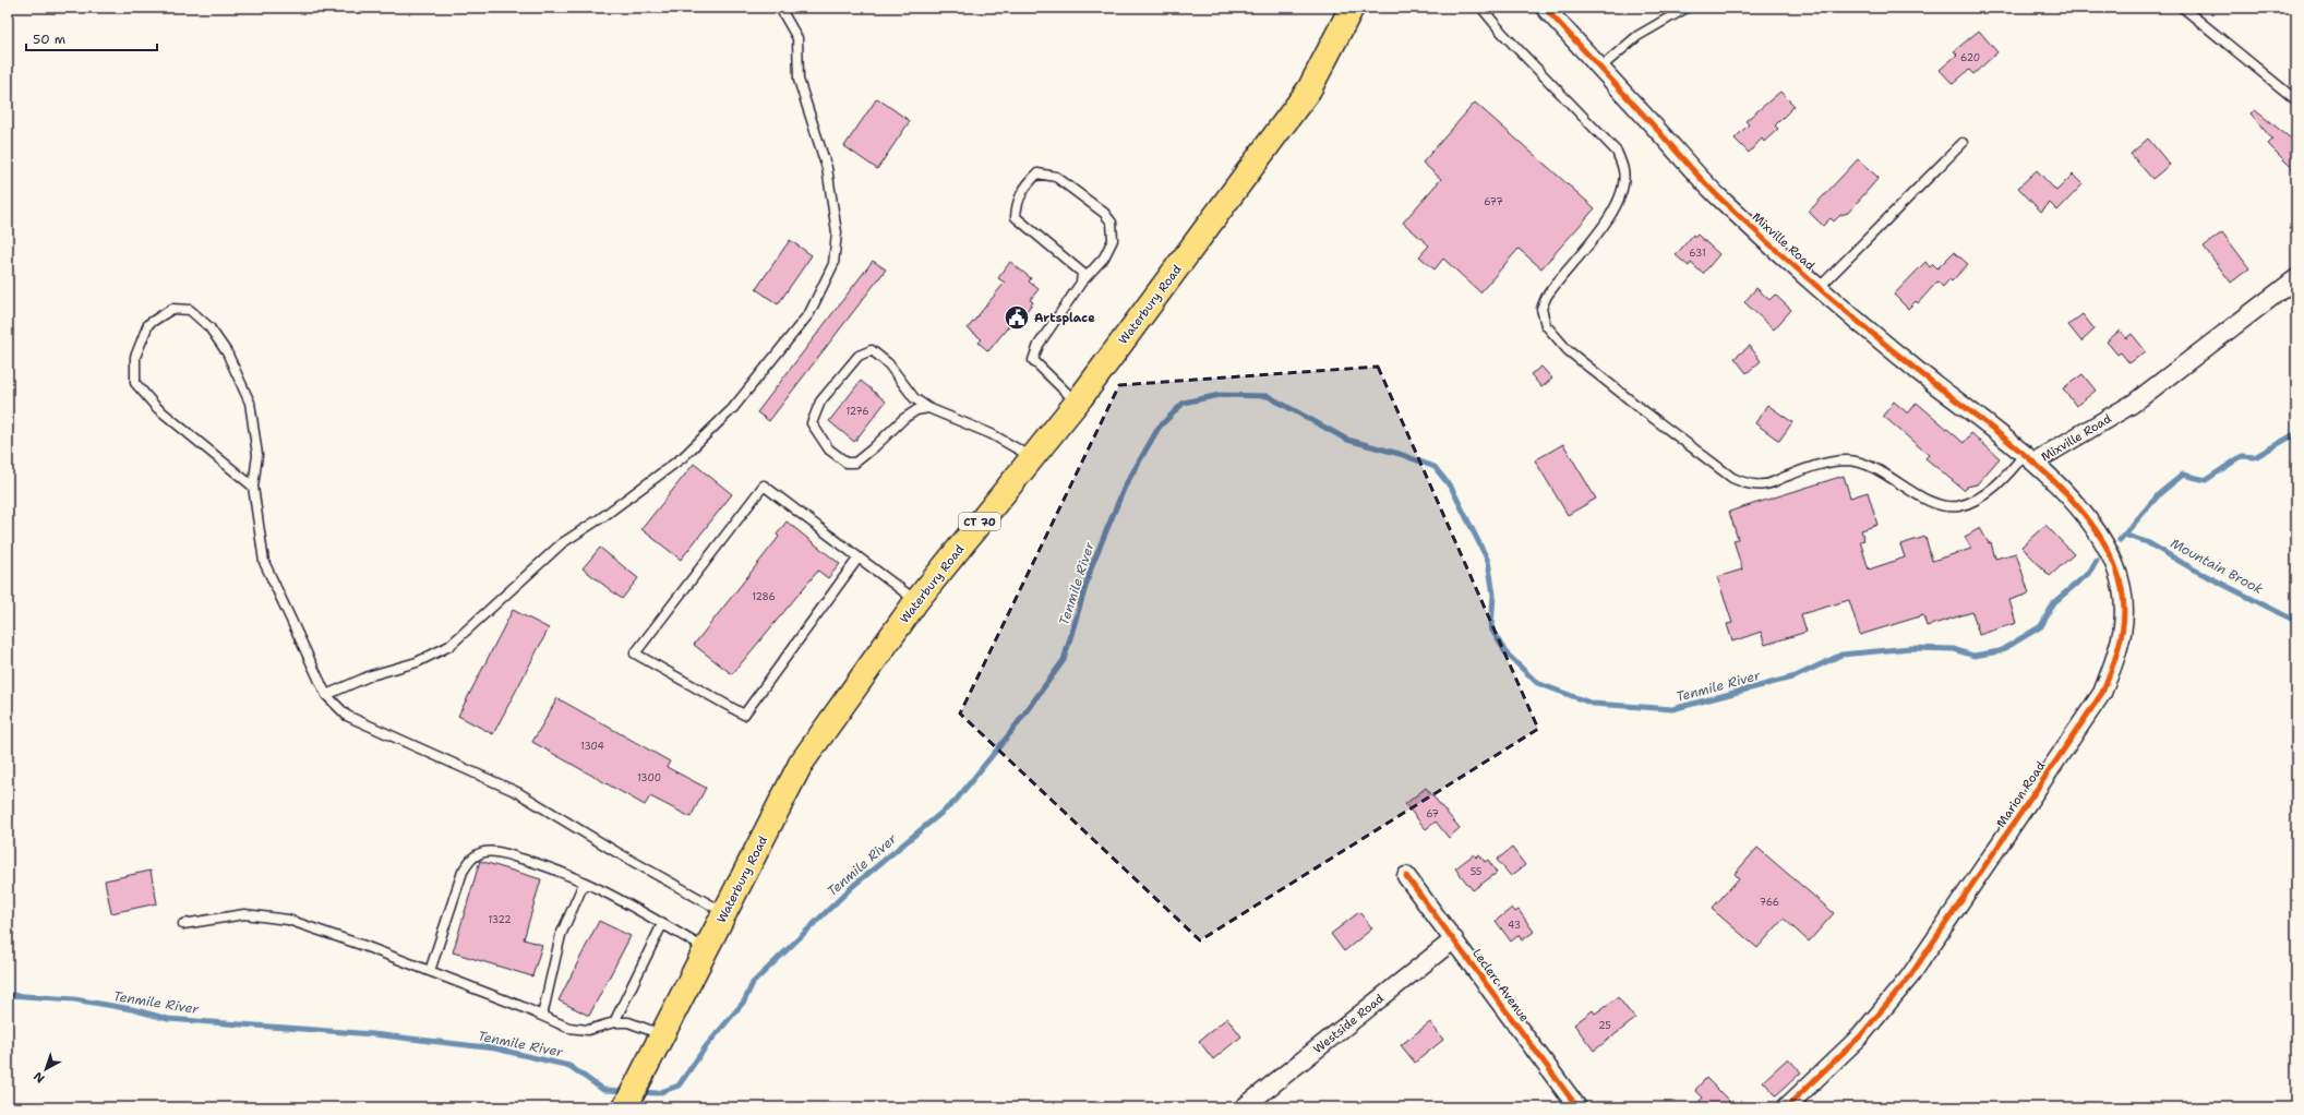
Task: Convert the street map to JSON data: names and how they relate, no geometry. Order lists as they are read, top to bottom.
{
  "streets": {
    "main road": ["Waterbury Road", "CT 70"],
    "street": [
      "Mixville Road",
      "Marion Road",
      "Leclerc Avenue",
      "Westside Road"
    ]
  },
  "crossings": [
    ["Mixville Road", "Marion Road"],
    ["Leclerc Avenue", "Westside Road"]
  ],
  "water": ["Mountain Brook", "Tenmile River"],
  "places": {
    "public building": ["Artsplace"]
  },
  "house_numbers": [
    "620",
    "677",
    "631",
    "1276",
    "1286",
    "1304",
    "1300",
    "67",
    "55",
    "766",
    "1322",
    "43",
    "25"
  ],
  "scale_bar": "50 m",
  "north": "bottom left"
}
